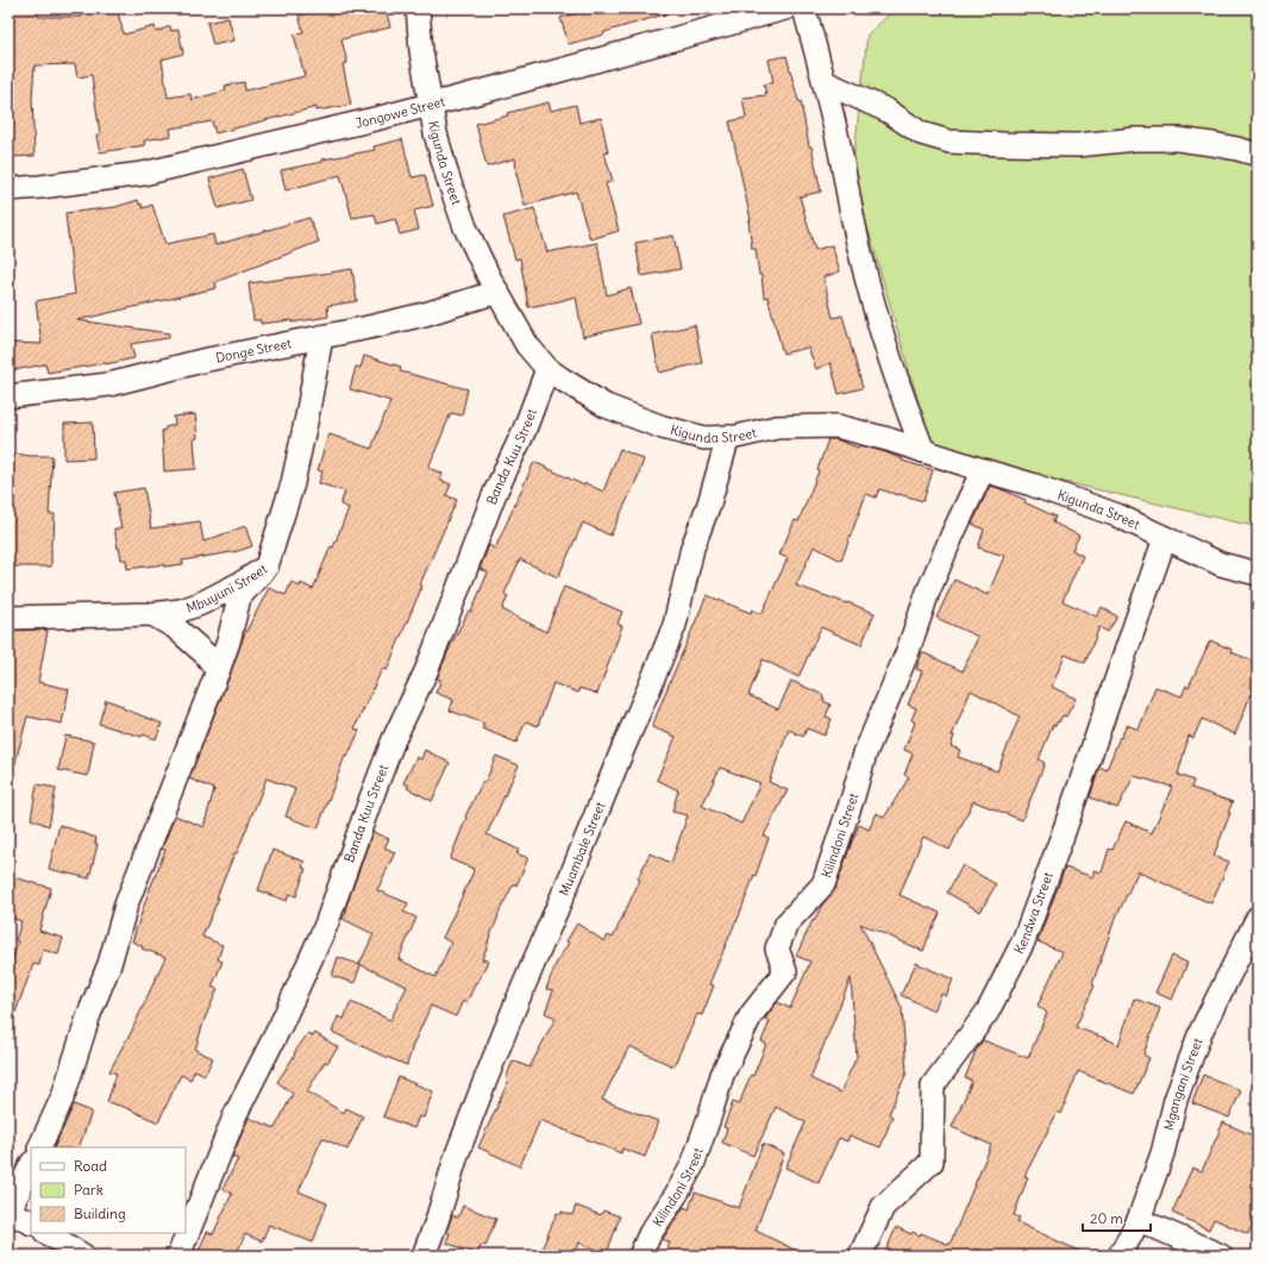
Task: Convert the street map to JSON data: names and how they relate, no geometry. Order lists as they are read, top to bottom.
{
  "streets": {
    "street": [
      "Jongowe Street",
      "Kigunda Street",
      "Donge Street",
      "Banda Kuu Street",
      "Mbuyuni Street",
      "Kilindoni Street",
      "Muambale Street",
      "Kendwa Street",
      "Mgangani Street"
    ]
  },
  "crossings": [
    ["Jongowe Street", "Kigunda Street"],
    ["Kigunda Street", "Donge Street"],
    ["Kigunda Street", "Banda Kuu Street"],
    ["Kigunda Street", "Kilindoni Street"],
    ["Kigunda Street", "Muambale Street"],
    ["Kigunda Street", "Kendwa Street"],
    ["Donge Street", "Mbuyuni Street"]
  ],
  "legend": ["Road", "Park", "Building"],
  "scale_bar": "20 m"
}
